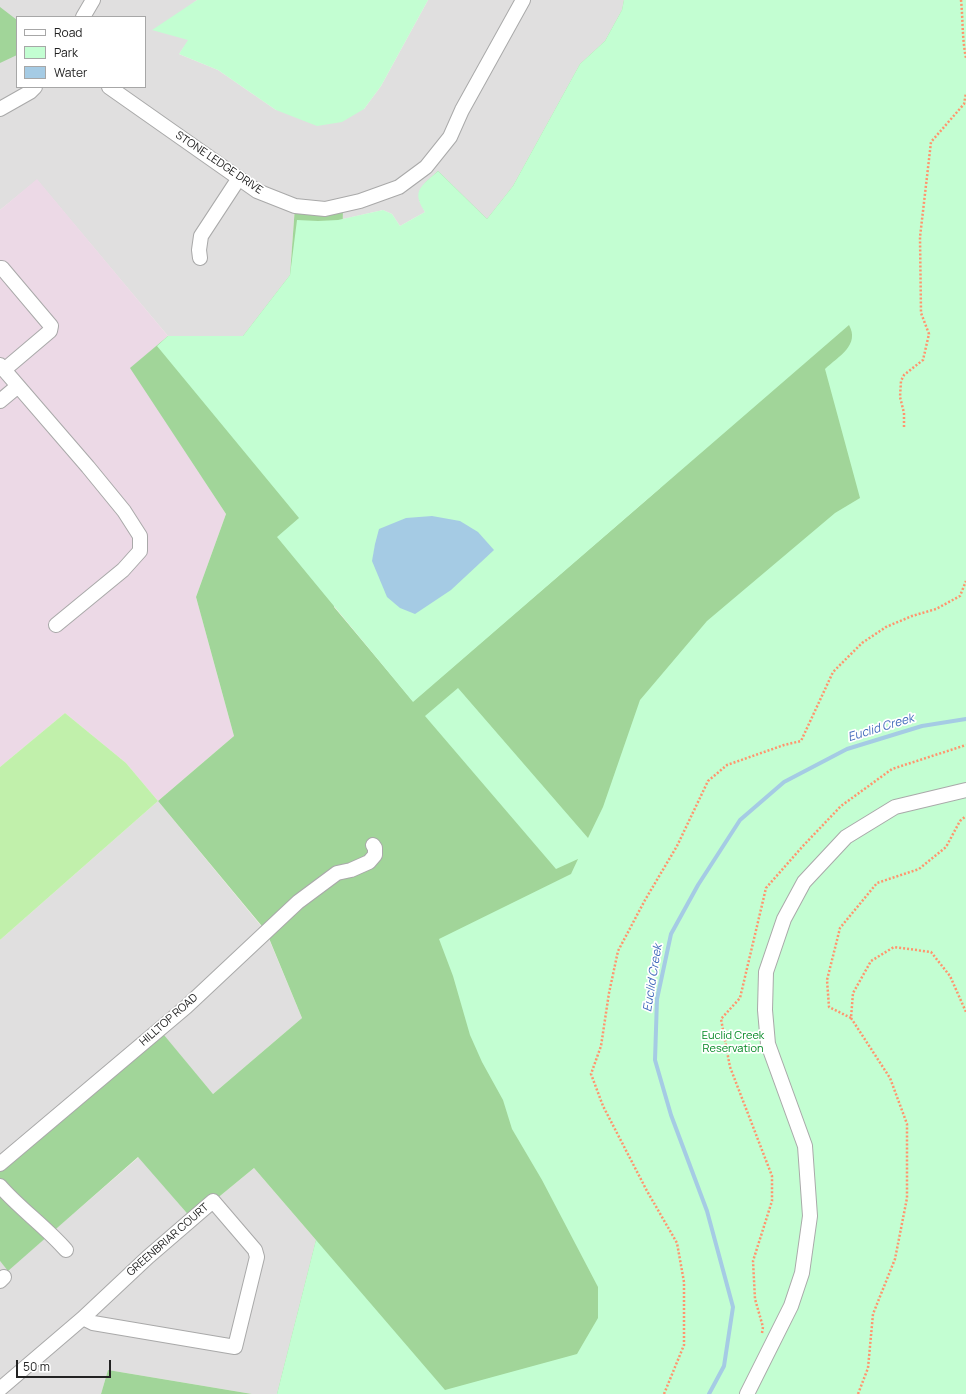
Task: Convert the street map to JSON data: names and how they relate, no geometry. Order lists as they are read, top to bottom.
{
  "streets": {
    "street": ["STONE LEDGE DRIVE", "HILLTOP ROAD", "GREENBRIAR COURT"]
  },
  "water": ["Euclid Creek"],
  "parks": ["Euclid Creek Reservation"],
  "legend": ["Road", "Park", "Water"],
  "scale_bar": "50 m"
}
